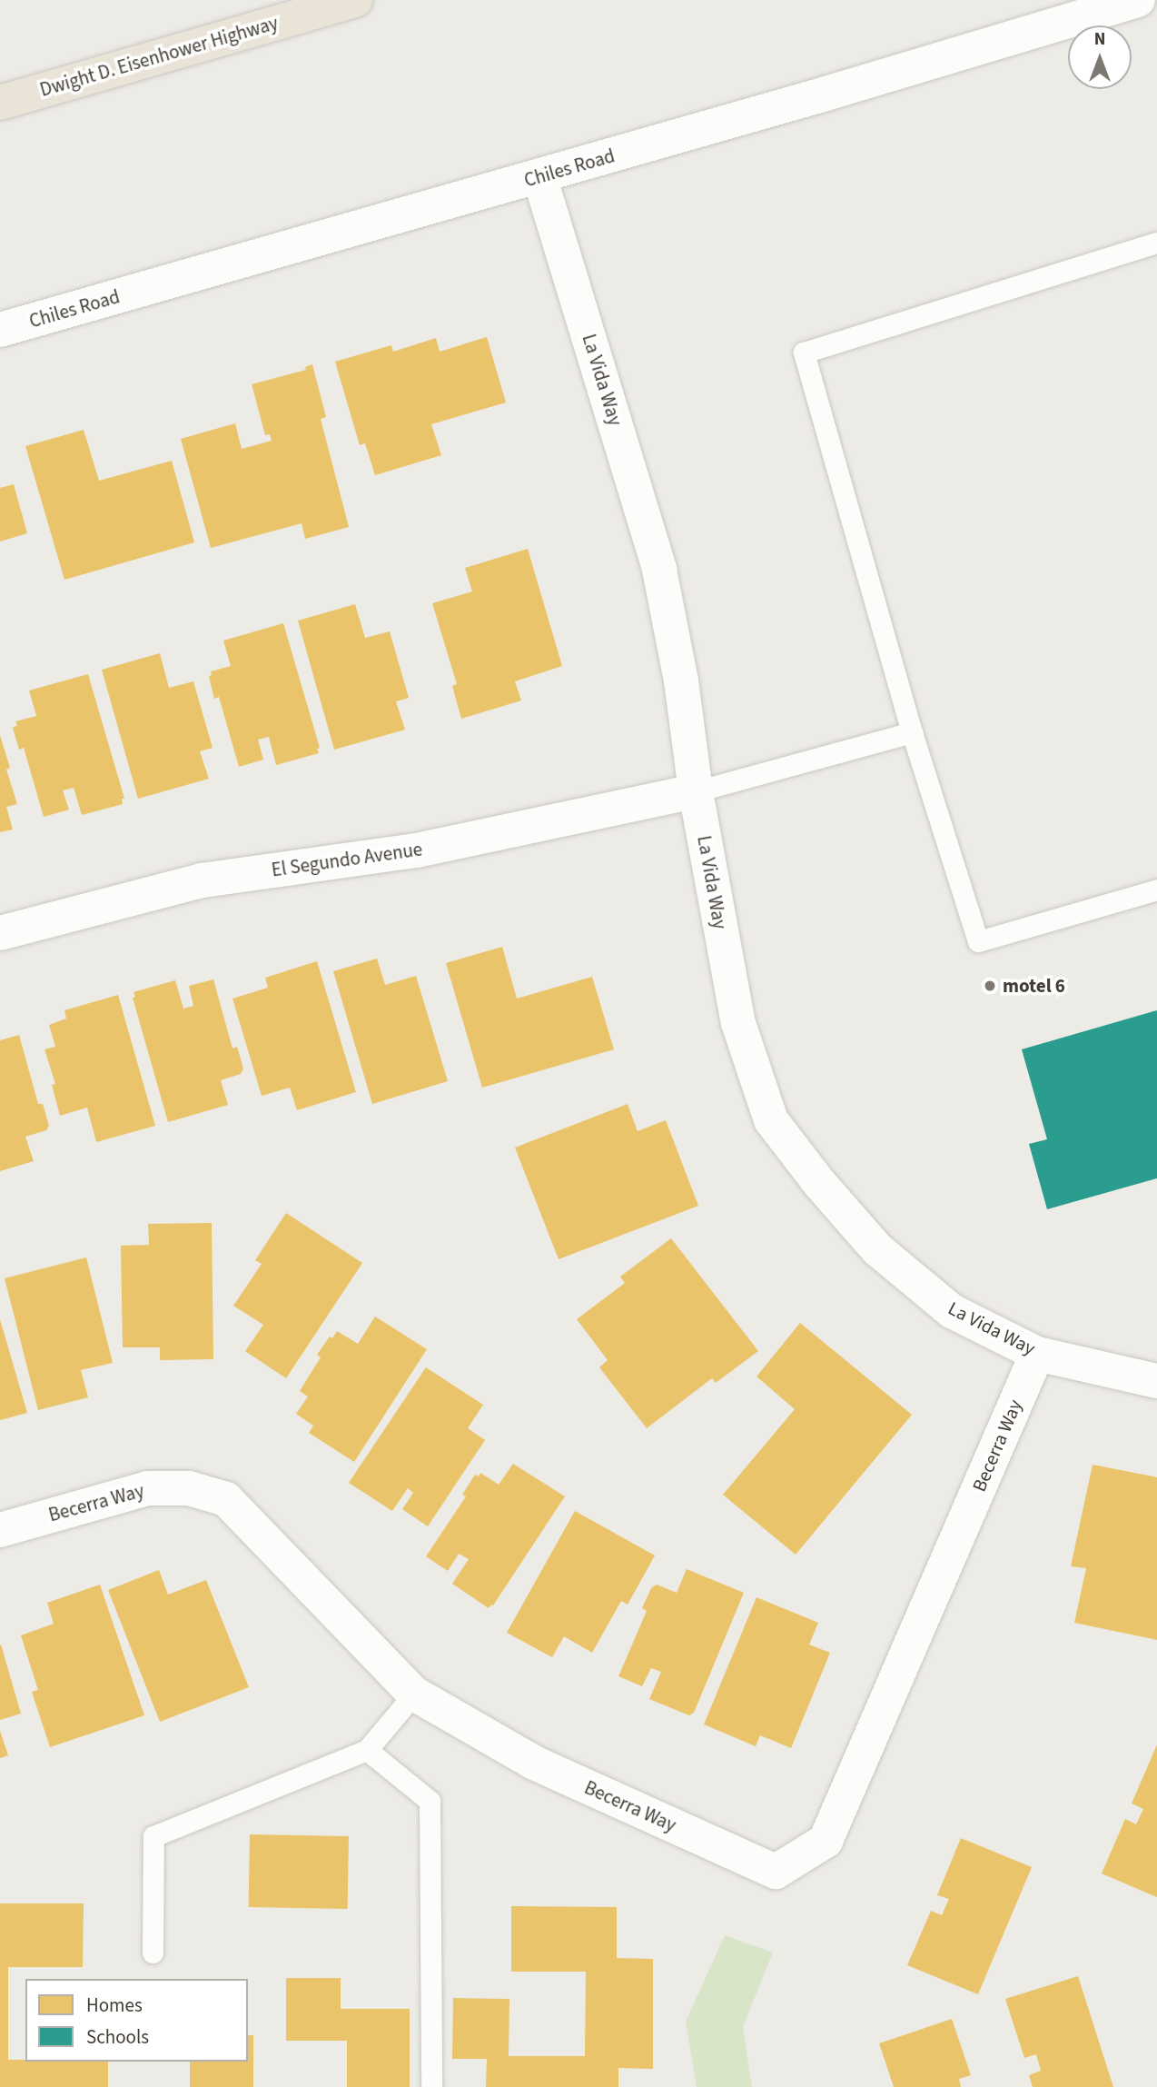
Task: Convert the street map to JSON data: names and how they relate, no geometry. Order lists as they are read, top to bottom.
{
  "streets": {
    "highway": ["Dwight D. Eisenhower Highway"],
    "street": [
      "Chiles Road",
      "La Vida Way",
      "El Segundo Avenue",
      "Becerra Way"
    ]
  },
  "crossings": [
    ["Chiles Road", "La Vida Way"],
    ["La Vida Way", "El Segundo Avenue"],
    ["La Vida Way", "Becerra Way"]
  ],
  "places": ["motel 6"],
  "legend": ["Homes", "Schools"],
  "north": "top"
}
